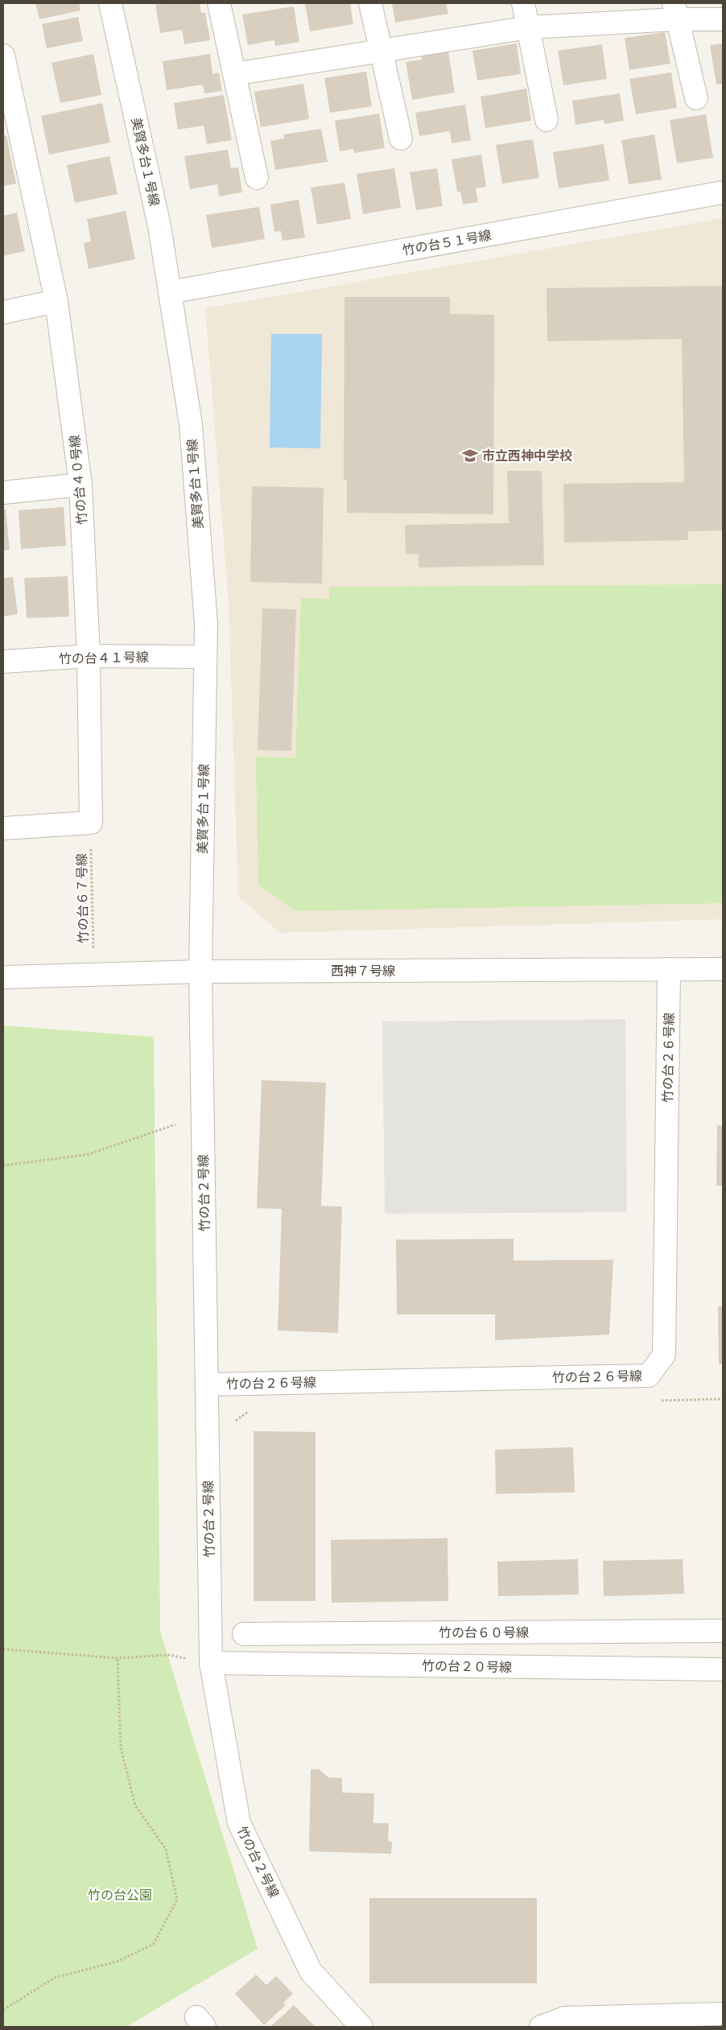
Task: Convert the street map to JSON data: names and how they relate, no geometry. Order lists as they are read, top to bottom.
{
  "streets": {
    "street": [
      "美賀多台１号線",
      "竹の台５１号線",
      "竹の台４０号線",
      "竹の台４１号線",
      "西神７号線",
      "竹の台２６号線",
      "竹の台２号線",
      "竹の台６０号線",
      "竹の台２０号線"
    ],
    "path": ["竹の台６７号線"]
  },
  "crossings": [
    ["美賀多台１号線", "竹の台５１号線"],
    ["美賀多台１号線", "竹の台４１号線"],
    ["美賀多台１号線", "西神７号線"],
    ["美賀多台１号線", "竹の台２号線"],
    ["竹の台４０号線", "竹の台４１号線"],
    ["竹の台４０号線", "竹の台６７号線"],
    ["竹の台６７号線", "西神７号線"],
    ["西神７号線", "竹の台２６号線"],
    ["西神７号線", "竹の台２号線"],
    ["竹の台２６号線", "竹の台２号線"],
    ["竹の台２号線", "竹の台２０号線"]
  ],
  "parks": ["竹の台公園"],
  "places": {
    "school or university": ["市立西神中学校"]
  }
}
